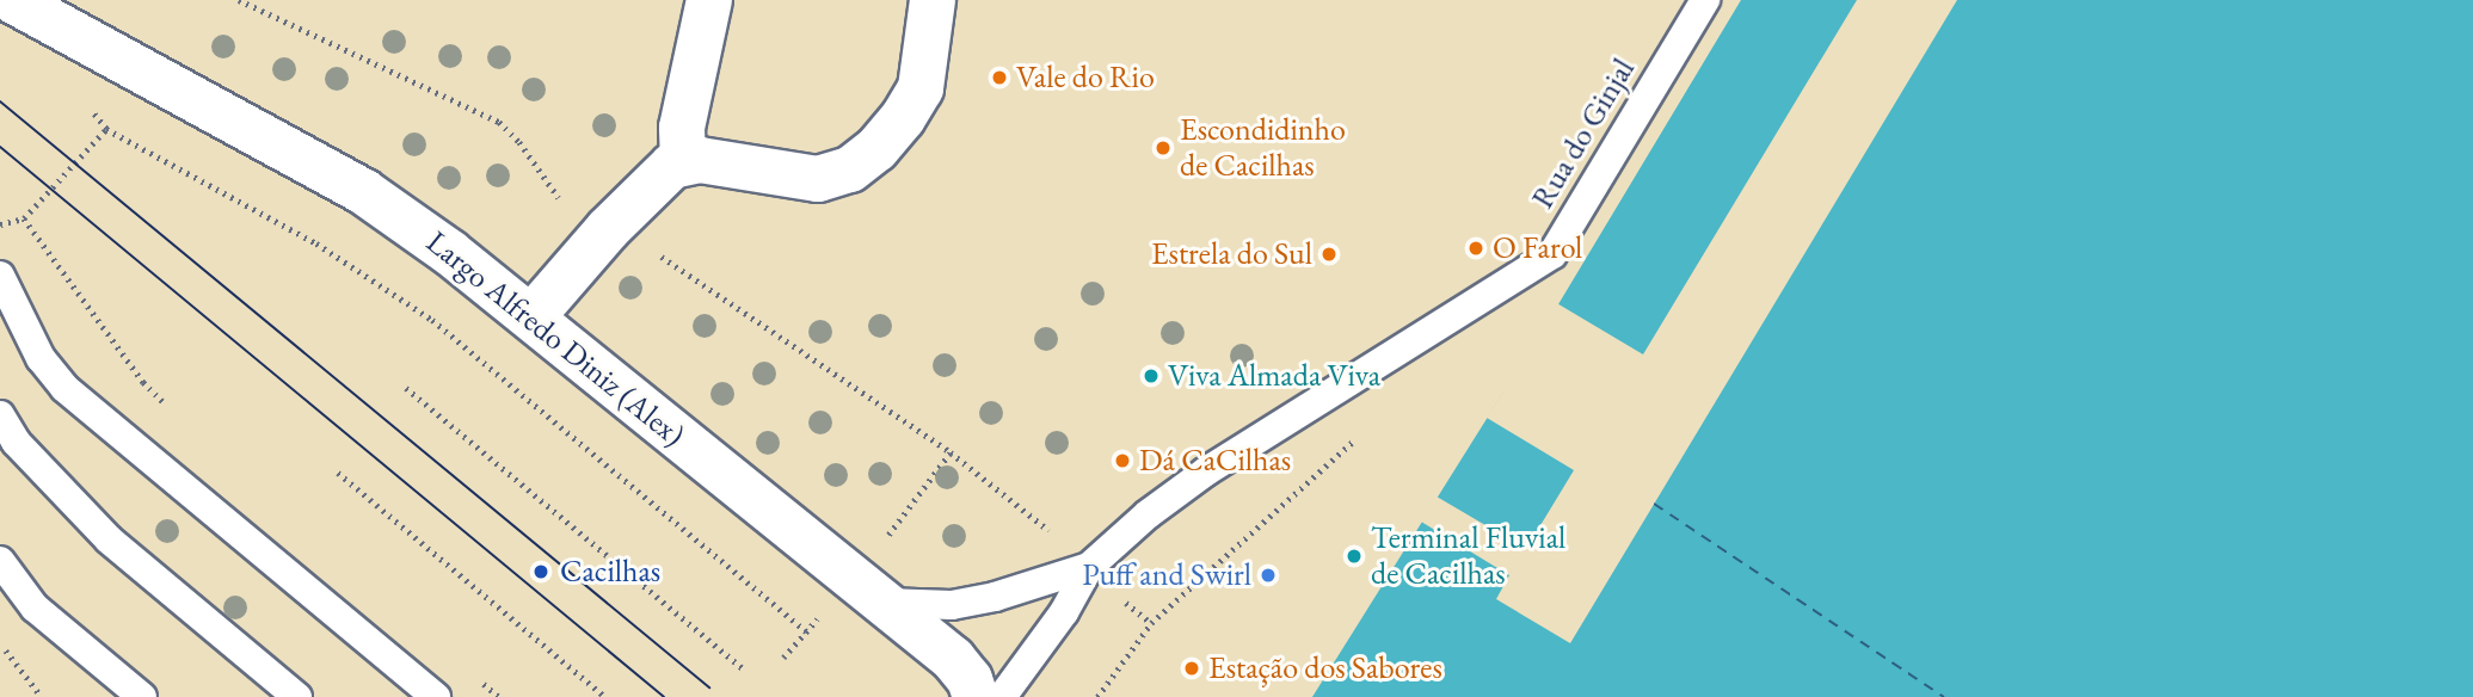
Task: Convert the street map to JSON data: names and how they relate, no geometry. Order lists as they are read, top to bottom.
{
  "streets": {
    "street": ["Largo Alfredo Diniz (Alex)"],
    "lane": ["Rua do Ginjal"]
  },
  "crossings": [
    ["Rua do Ginjal", "Largo Alfredo Diniz (Alex)"]
  ],
  "places": [
    "Vale do Rio",
    "Escondidinho de Cacilhas",
    "O Farol",
    "Estrela do Sul",
    "Viva Almada Viva",
    "Dá CaCilhas",
    "Terminal Fluvial de Cacilhas",
    "Cacilhas",
    "Puff and Swirl",
    "Estação dos Sabores"
  ]
}
